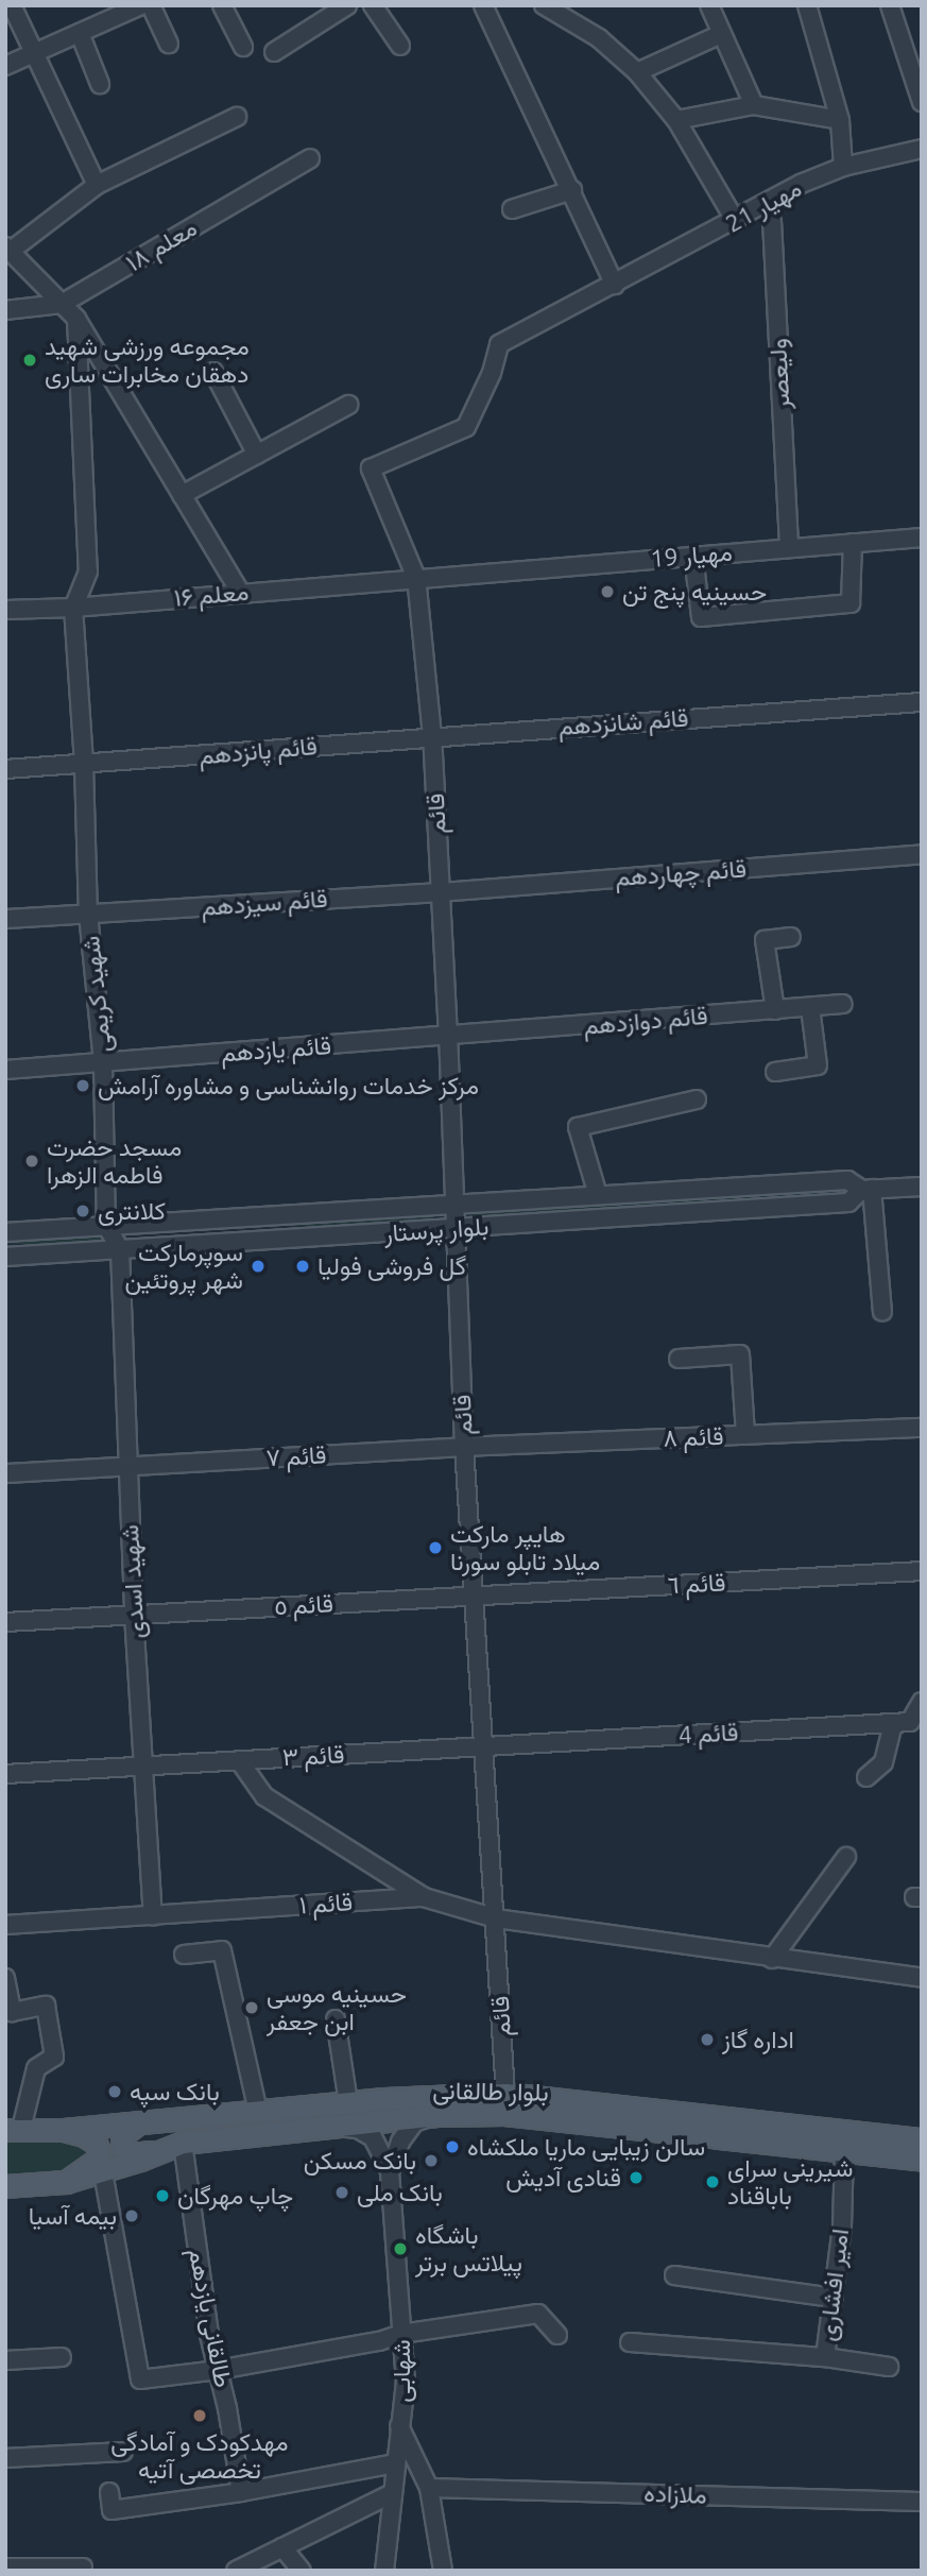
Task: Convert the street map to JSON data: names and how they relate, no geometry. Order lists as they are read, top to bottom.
{
  "streets": {
    "main road": ["بلوار طالقانی"],
    "street": [
      "مهیار 21",
      "معلم ۱۸",
      "ولیعصر",
      "مهیار 19",
      "معلم ۱۶",
      "قائم شانزدهم",
      "قائم پانزدهم",
      "قائم",
      "قائم چهاردهم",
      "قائم سیزدهم",
      "شهید کریمی",
      "قائم دوازدهم",
      "قائم یازدهم",
      "بلوار پرستار",
      "قائم ٨",
      "قائم ٧",
      "شهید اسدی",
      "قائم ٦",
      "قائم ٥",
      "قائم 4",
      "قائم ٣",
      "قائم ١",
      "امیر افشاری",
      "طالقانی یازدهم",
      "شهابی",
      "ملازاده"
    ]
  },
  "crossings": [
    ["مهیار 21", "ولیعصر"],
    ["مهیار 21", "مهیار 19"],
    ["مهیار 21", "معلم ۱۶"],
    ["مهیار 21", "قائم"],
    ["ولیعصر", "مهیار 19"],
    ["مهیار 19", "معلم ۱۶"],
    ["مهیار 19", "قائم"],
    ["معلم ۱۶", "قائم"],
    ["معلم ۱۶", "شهید کریمی"],
    ["قائم شانزدهم", "قائم پانزدهم"],
    ["قائم شانزدهم", "قائم"],
    ["قائم پانزدهم", "قائم"],
    ["قائم پانزدهم", "شهید کریمی"],
    ["قائم", "قائم چهاردهم"],
    ["قائم", "قائم سیزدهم"],
    ["قائم", "قائم دوازدهم"],
    ["قائم", "قائم یازدهم"],
    ["قائم", "بلوار پرستار"],
    ["قائم", "قائم ٨"],
    ["قائم", "قائم ٧"],
    ["قائم", "قائم ٦"],
    ["قائم", "قائم ٥"],
    ["قائم", "قائم 4"],
    ["قائم", "قائم ٣"],
    ["قائم", "قائم ١"],
    ["قائم", "بلوار طالقانی"],
    ["قائم چهاردهم", "قائم سیزدهم"],
    ["قائم سیزدهم", "شهید کریمی"],
    ["شهید کریمی", "قائم یازدهم"],
    ["شهید کریمی", "بلوار پرستار"],
    ["قائم دوازدهم", "قائم یازدهم"],
    ["بلوار پرستار", "شهید اسدی"],
    ["قائم ٨", "قائم ٧"],
    ["قائم ٧", "شهید اسدی"],
    ["شهید اسدی", "قائم ٥"],
    ["شهید اسدی", "قائم ٣"],
    ["شهید اسدی", "قائم ١"],
    ["قائم ٦", "قائم ٥"],
    ["قائم 4", "قائم ٣"],
    ["بلوار طالقانی", "امیر افشاری"],
    ["بلوار طالقانی", "طالقانی یازدهم"]
  ],
  "places": [
    "مجموعه ورزشی شهید دهقان مخابرات ساری",
    "حسینیه پنج تن",
    "مرکز خدمات روانشناسی و مشاوره آرامش",
    "مسجد حضرت فاطمه الزهرا",
    "کلانتری",
    "سوپرمارکت شهر پروتئین",
    "گل فروشی فولیا",
    "هایپر مارکت میلاد تابلو سورنا",
    "حسینیه موسی ابن جعفر",
    "اداره گاز",
    "بانک سپه",
    "سالن زیبایی ماریا ملکشاه",
    "بانک مسکن",
    "قنادی آدیش",
    "شیرینی سرای باباقناد",
    "بانک ملی",
    "چاپ مهرگان",
    "بیمه آسیا",
    "باشگاه پیلاتس برتر",
    "مهدکودک و آمادگی تخصصی آتیه"
  ]
}
